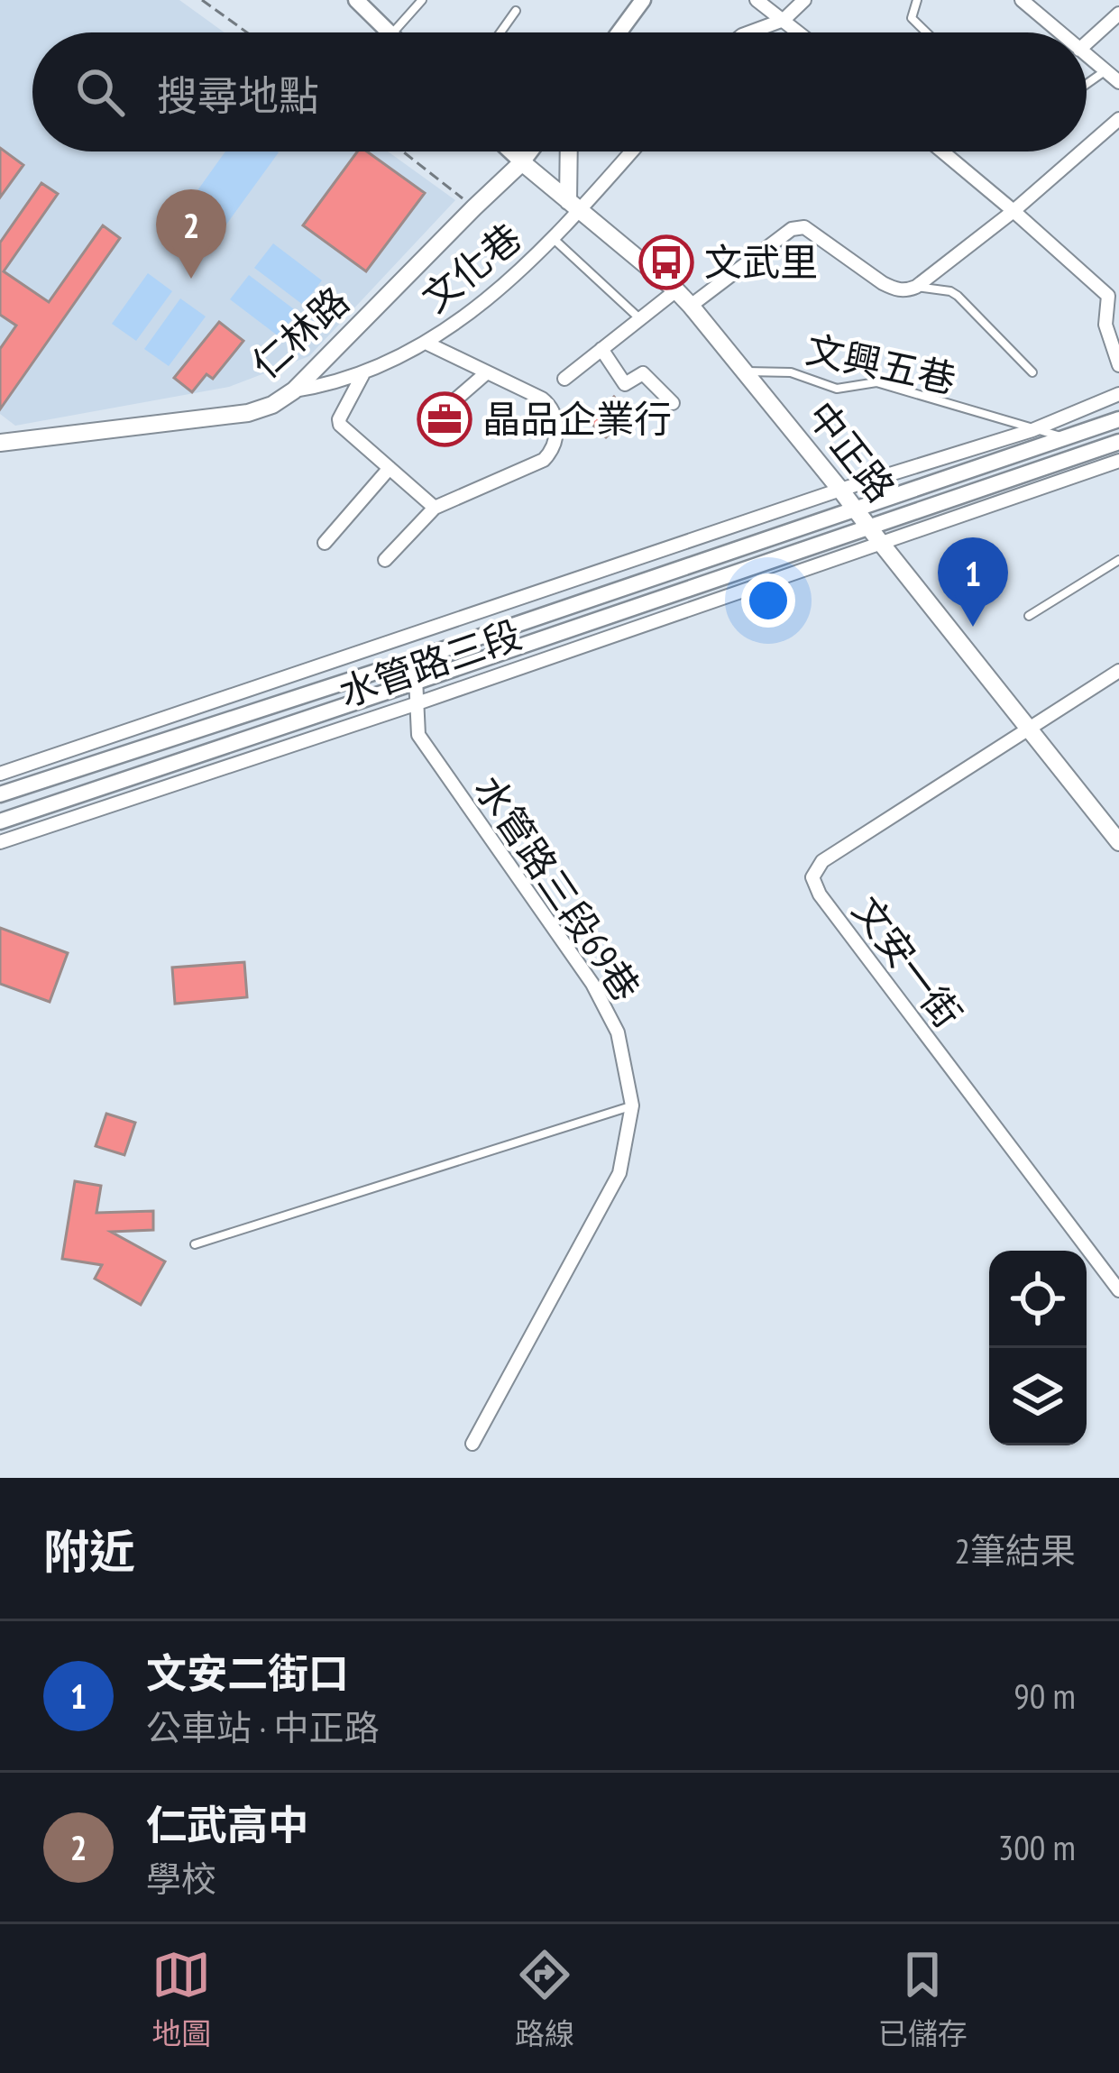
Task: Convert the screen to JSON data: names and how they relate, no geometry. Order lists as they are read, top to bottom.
{
  "streets": {
    "main road": ["仁林路", "中正路"],
    "street": [
      "文化巷",
      "水管路三段",
      "水管路三段69巷",
      "文安一街"
    ],
    "lane": ["文興五巷"]
  },
  "crossings": [
    ["文化巷", "仁林路"],
    ["文化巷", "中正路"],
    ["仁林路", "中正路"],
    ["文興五巷", "中正路"],
    ["文興五巷", "水管路三段"],
    ["中正路", "水管路三段"],
    ["中正路", "文安一街"],
    ["水管路三段", "水管路三段69巷"]
  ],
  "places": {
    "bus stop": ["文武里"],
    "office": ["晶品企業行"]
  },
  "page": {
    "search": "搜尋地點",
    "pins": ["2", "1"],
    "heading": ["附近", "2筆結果"],
    "list": [
      {
        "mark": "1",
        "name": "文安二街口",
        "note": "公車站 · 中正路",
        "value": "90 m"
      },
      {
        "mark": "2",
        "name": "仁武高中",
        "note": "學校",
        "value": "300 m"
      }
    ],
    "nav": ["地圖", "路線", "已儲存"]
  }
}
